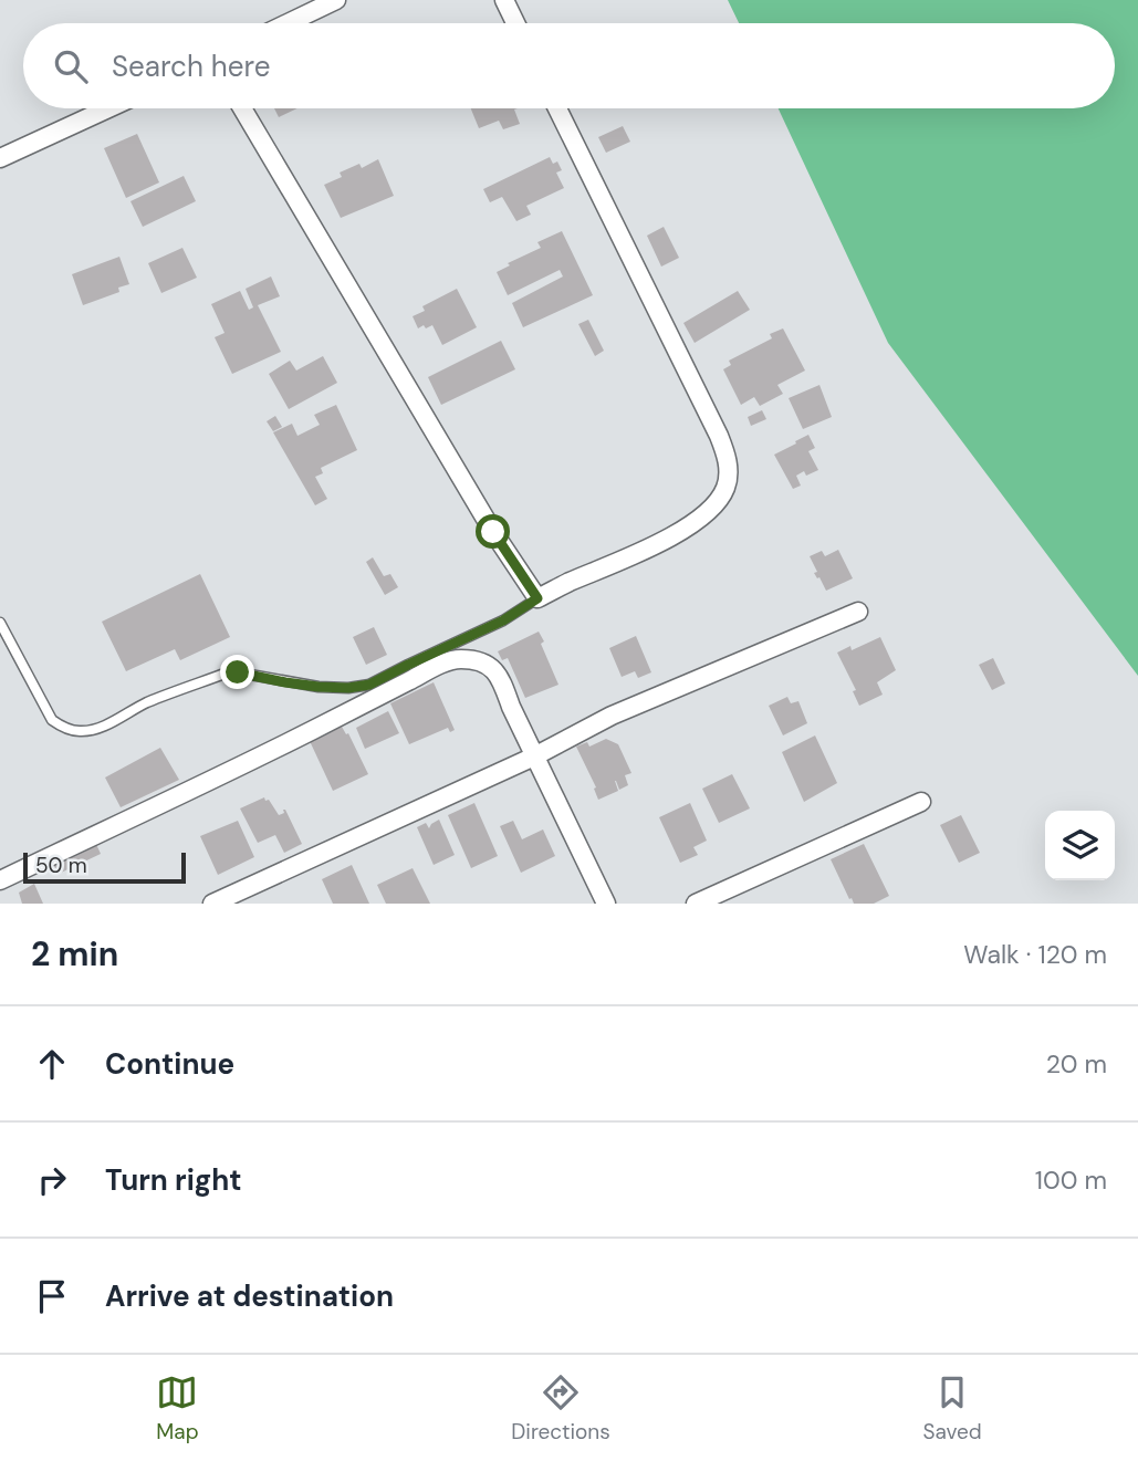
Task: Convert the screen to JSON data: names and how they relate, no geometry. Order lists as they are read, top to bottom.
{
  "scale_bar": "50 m",
  "page": {
    "search": "Search here",
    "scale": "50 m",
    "heading": ["2 min", "Walk · 120 m"],
    "list": [
      ["Continue", "20 m"],
      ["Turn right", "100 m"],
      "Arrive at destination"
    ],
    "nav": ["Map", "Directions", "Saved"]
  }
}
